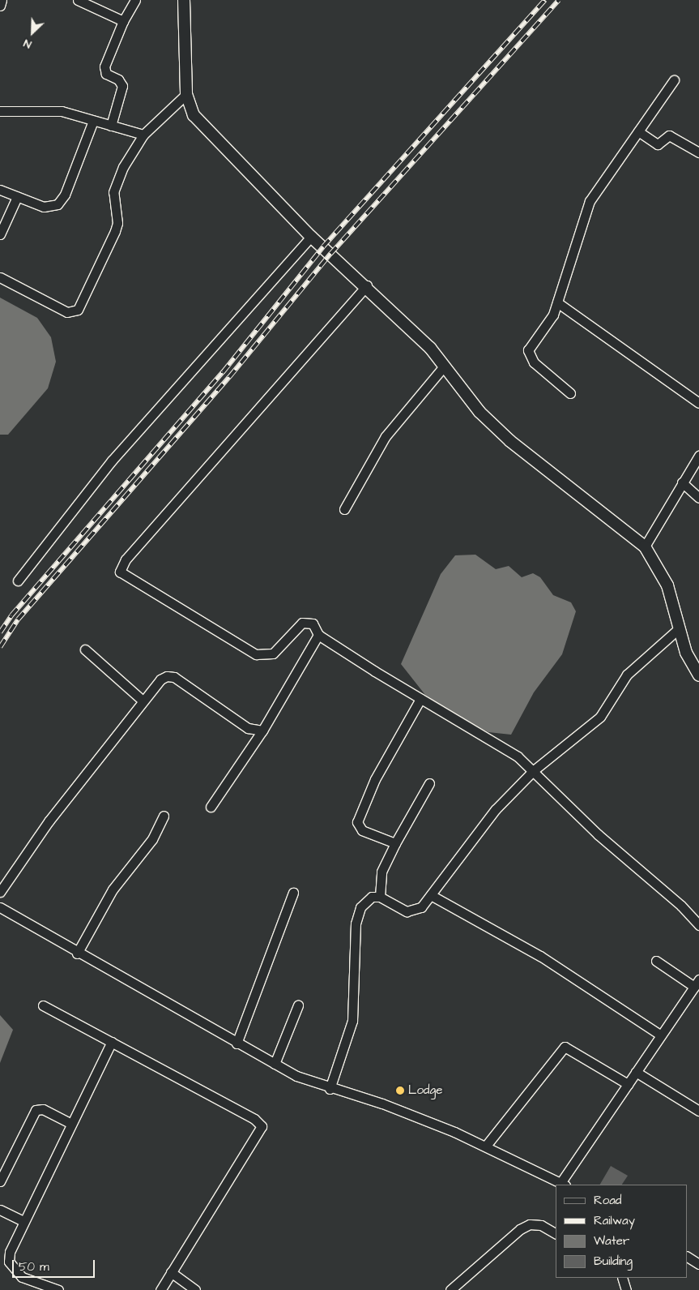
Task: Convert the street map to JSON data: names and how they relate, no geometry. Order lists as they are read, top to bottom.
{
  "places": ["Lodge"],
  "legend": [
    "Road",
    "Railway",
    "Water",
    "Building"
  ],
  "scale_bar": "50 m",
  "north": "bottom left"
}
